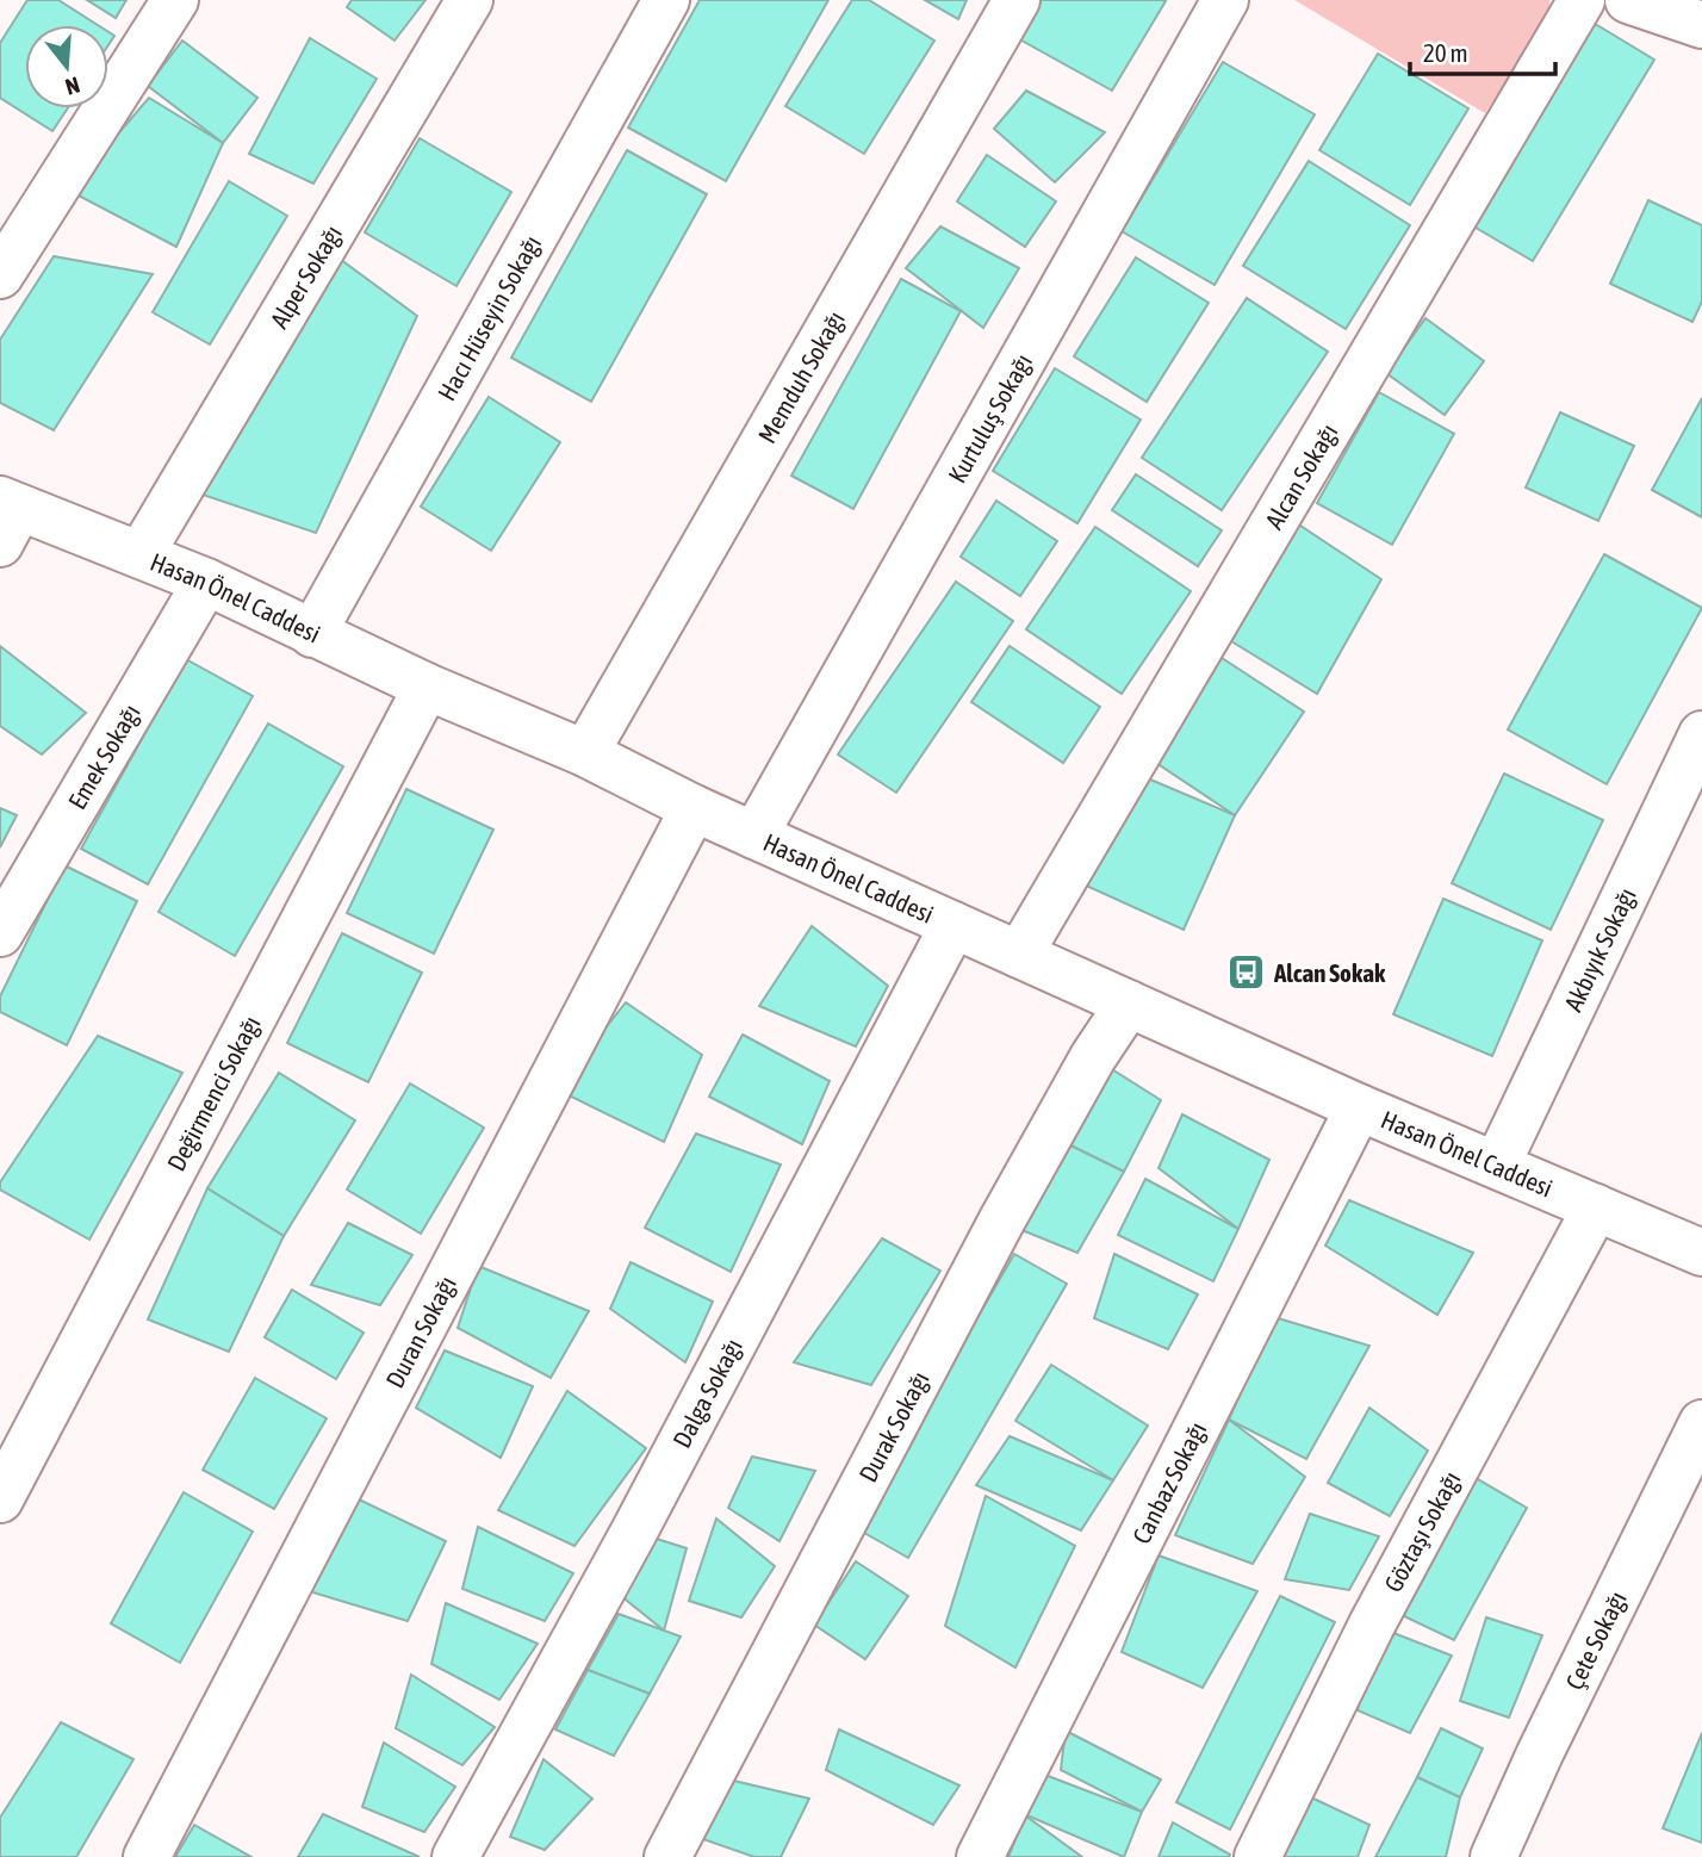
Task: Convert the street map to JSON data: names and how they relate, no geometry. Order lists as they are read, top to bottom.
{
  "streets": {
    "street": [
      "Alper Sokağı",
      "Hacı Hüseyin Sokağı",
      "Memduh Sokağı",
      "Kurtuluş Sokağı",
      "Alcan Sokağı",
      "Hasan Önel Caddesi",
      "Emek Sokağı",
      "Akbıyık Sokağı",
      "Değirmenci Sokağı",
      "Duran Sokağı",
      "Dalga Sokağı",
      "Durak Sokağı",
      "Canbaz Sokağı",
      "Göztaşı Sokağı",
      "Çete Sokağı"
    ]
  },
  "crossings": [
    ["Alper Sokağı", "Hasan Önel Caddesi"],
    ["Hacı Hüseyin Sokağı", "Hasan Önel Caddesi"],
    ["Memduh Sokağı", "Hasan Önel Caddesi"],
    ["Kurtuluş Sokağı", "Hasan Önel Caddesi"],
    ["Alcan Sokağı", "Hasan Önel Caddesi"],
    ["Hasan Önel Caddesi", "Emek Sokağı"],
    ["Hasan Önel Caddesi", "Akbıyık Sokağı"],
    ["Hasan Önel Caddesi", "Değirmenci Sokağı"],
    ["Hasan Önel Caddesi", "Duran Sokağı"],
    ["Hasan Önel Caddesi", "Dalga Sokağı"],
    ["Hasan Önel Caddesi", "Durak Sokağı"],
    ["Hasan Önel Caddesi", "Canbaz Sokağı"],
    ["Hasan Önel Caddesi", "Göztaşı Sokağı"]
  ],
  "places": {
    "bus stop": ["Alcan Sokak"]
  },
  "scale_bar": "20 m",
  "north": "bottom"
}
